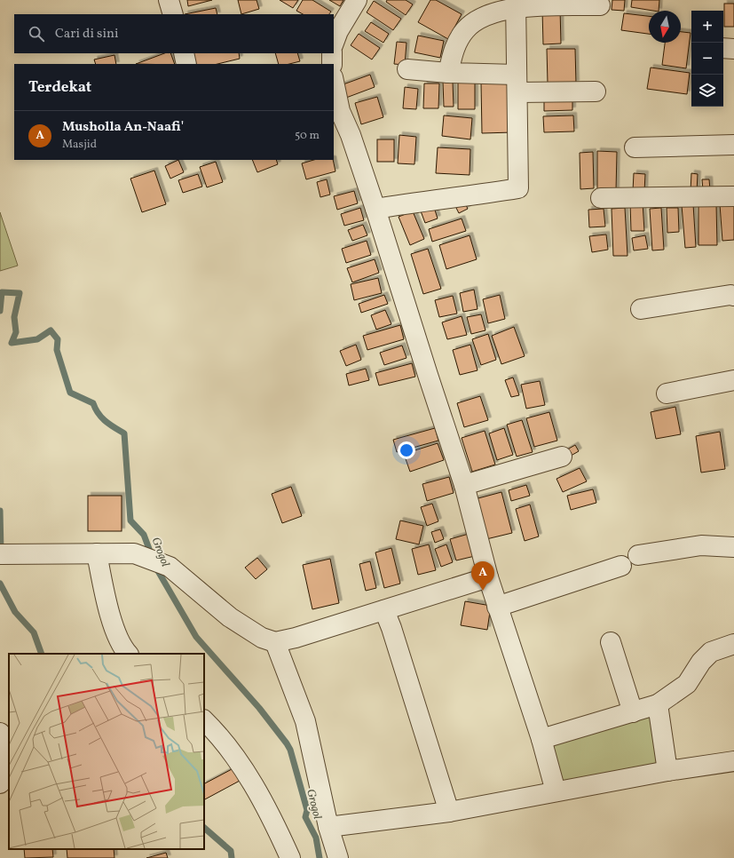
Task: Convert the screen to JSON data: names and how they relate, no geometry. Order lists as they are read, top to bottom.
{
  "water": ["Grogol"],
  "north": "bottom",
  "page": {
    "map_buttons": ["+", "−"],
    "search": "Cari di sini",
    "heading": "Terdekat",
    "list": [
      {
        "mark": "A",
        "name": "Musholla An-Naafi'",
        "note": "Masjid",
        "value": "50 m"
      }
    ],
    "pins": "A"
  }
}
